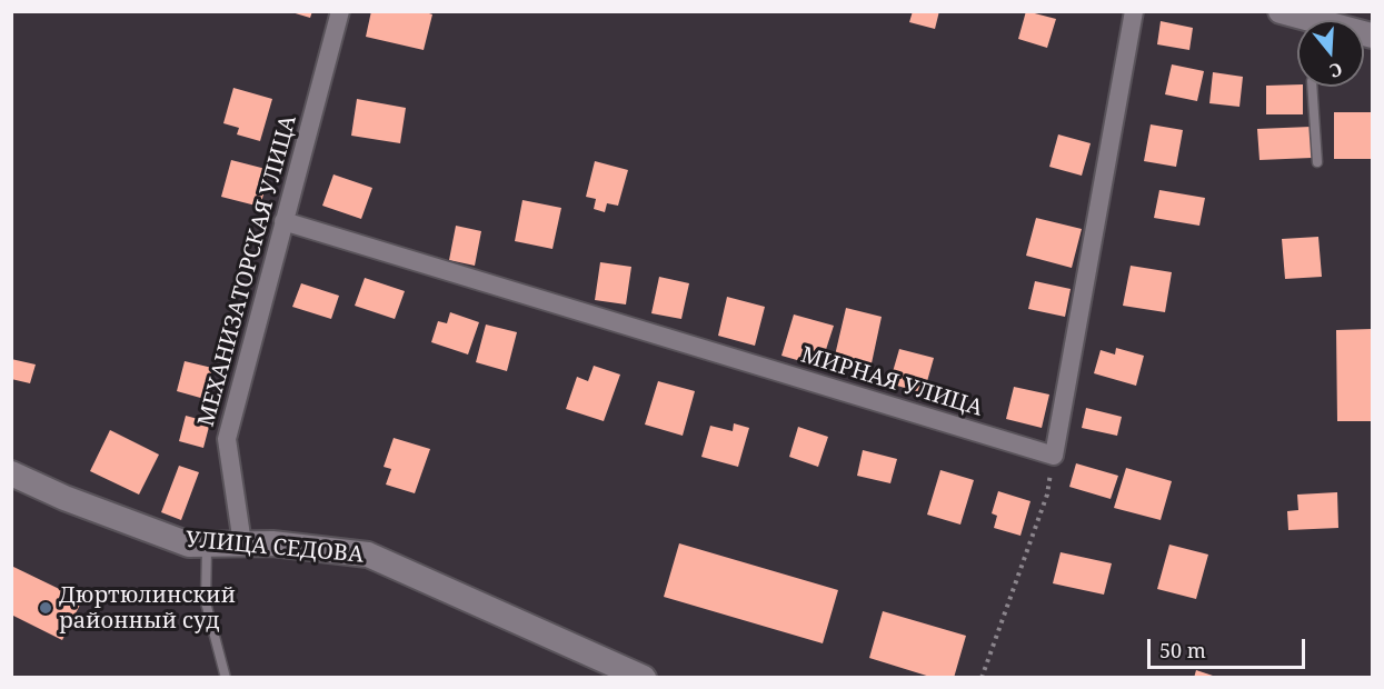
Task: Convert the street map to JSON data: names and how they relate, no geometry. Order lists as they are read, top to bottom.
{
  "streets": {
    "street": ["МЕХАНИЗАТОРСКАЯ УЛИЦА", "МИРНАЯ УЛИЦА", "УЛИЦА СЕДОВА"]
  },
  "crossings": [
    ["МЕХАНИЗАТОРСКАЯ УЛИЦА", "МИРНАЯ УЛИЦА"],
    ["МЕХАНИЗАТОРСКАЯ УЛИЦА", "УЛИЦА СЕДОВА"]
  ],
  "places": ["Дюртюлинский районный суд"],
  "scale_bar": "50 m",
  "north": "bottom"
}
